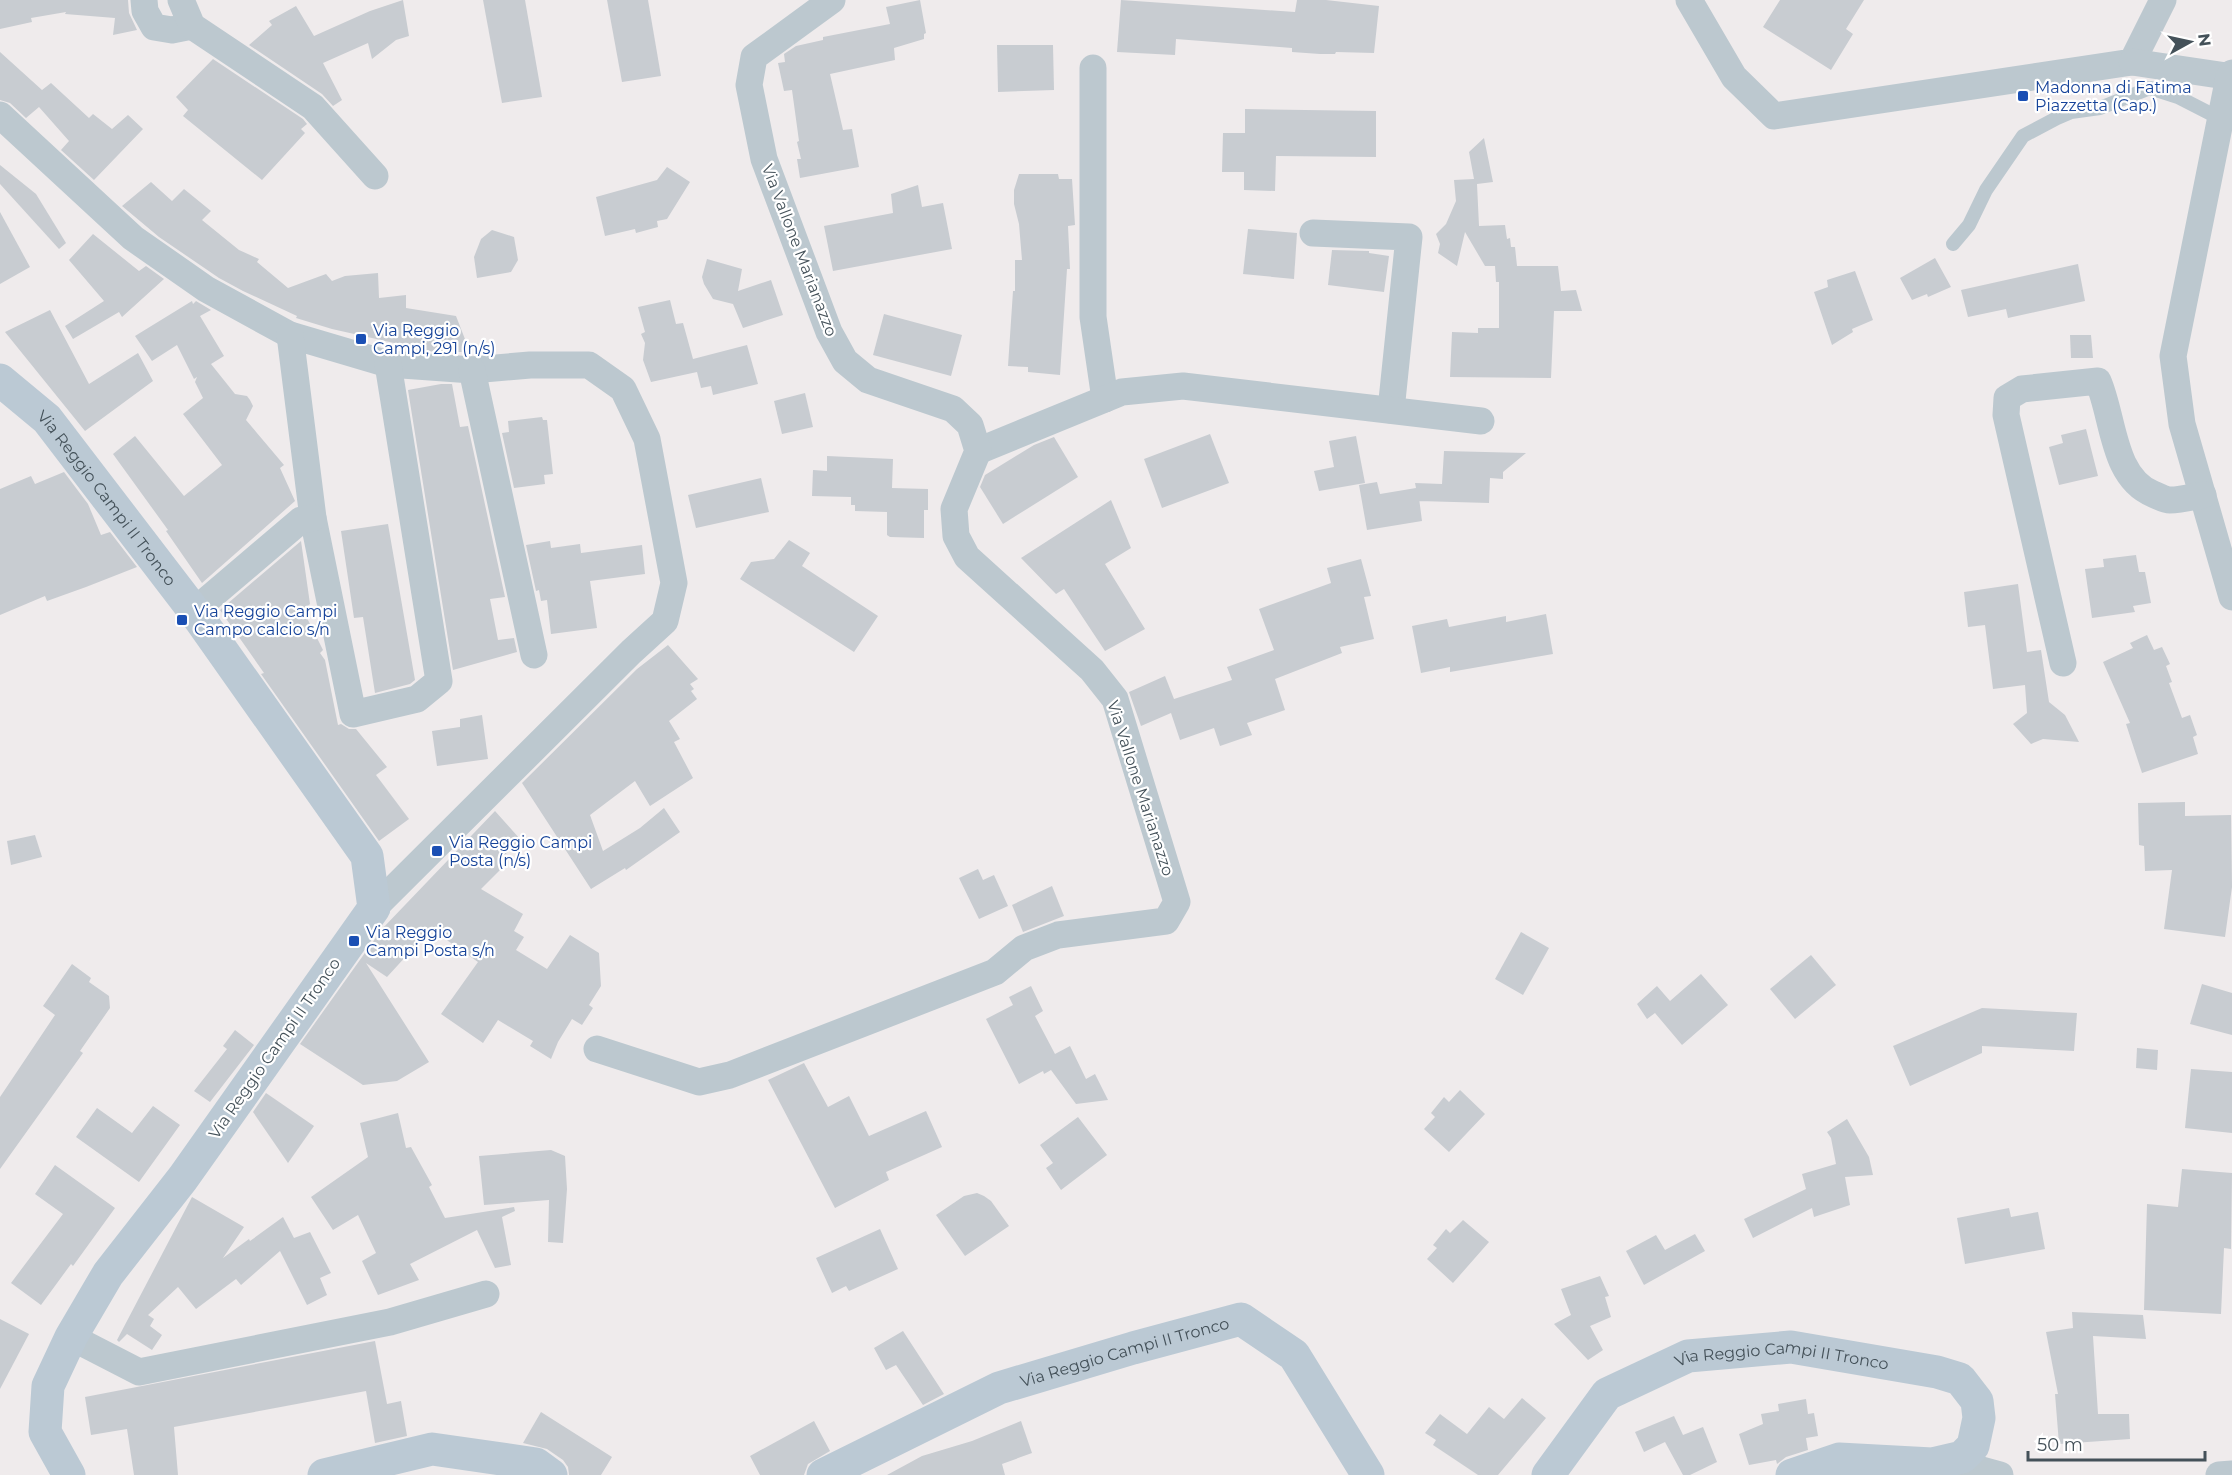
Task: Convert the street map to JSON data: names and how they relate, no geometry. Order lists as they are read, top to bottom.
{
  "streets": {
    "main road": ["Via Reggio Campi II Tronco"],
    "street": ["Via Vallone Marianazzo"]
  },
  "places": {
    "transit": [
      "Madonna di Fatima Piazzetta (Cap.)",
      "Via Reggio Campi, 291 (n/s)",
      "Via Reggio Campi Campo calcio s/n",
      "Via Reggio Campi Posta (n/s)",
      "Via Reggio Campi Posta s/n"
    ]
  },
  "scale_bar": "50 m",
  "north": "right"
}
